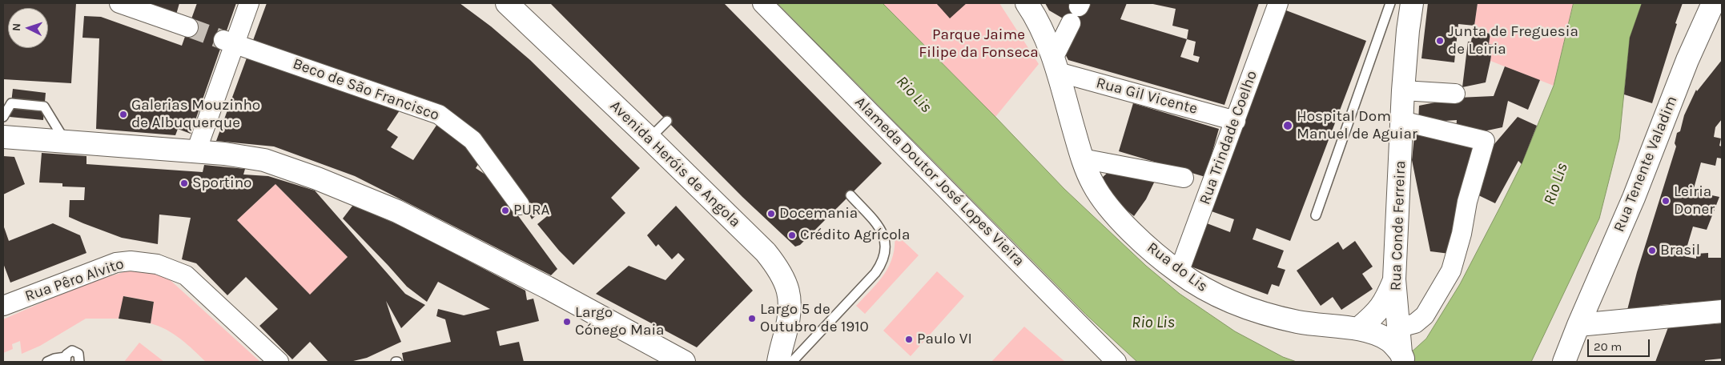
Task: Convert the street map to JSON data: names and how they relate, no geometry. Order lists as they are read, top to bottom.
{
  "streets": {
    "street": [
      "Beco de São Francisco",
      "Rua Gil Vicente",
      "Rua Trindade Coelho",
      "Avenida Heróis de Angola",
      "Rua Tenente Valadim",
      "Alameda Doutor José Lopes Vieira",
      "Rua Conde Ferreira",
      "Rua do Lis",
      "Rua Pêro Alvito"
    ]
  },
  "crossings": [
    ["Rua Gil Vicente", "Rua Trindade Coelho"],
    ["Rua Gil Vicente", "Rua do Lis"],
    ["Rua Trindade Coelho", "Rua do Lis"],
    ["Rua Conde Ferreira", "Rua do Lis"]
  ],
  "water": ["Rio Lis"],
  "parks": ["Parque Jaime Filipe da Fonseca"],
  "places": [
    "Junta de Freguesia de Leiria",
    "Galerias Mouzinho de Albuquerque",
    "Hospital Dom Manuel de Aguiar",
    "Sportino",
    "Leiria Doner",
    "PURA",
    "Docemania",
    "Crédito Agrícola",
    "Brasil",
    "Largo 5 de Outubro de 1910",
    "Largo Cónego Maia",
    "Paulo VI"
  ],
  "scale_bar": "20 m",
  "north": "left"
}
